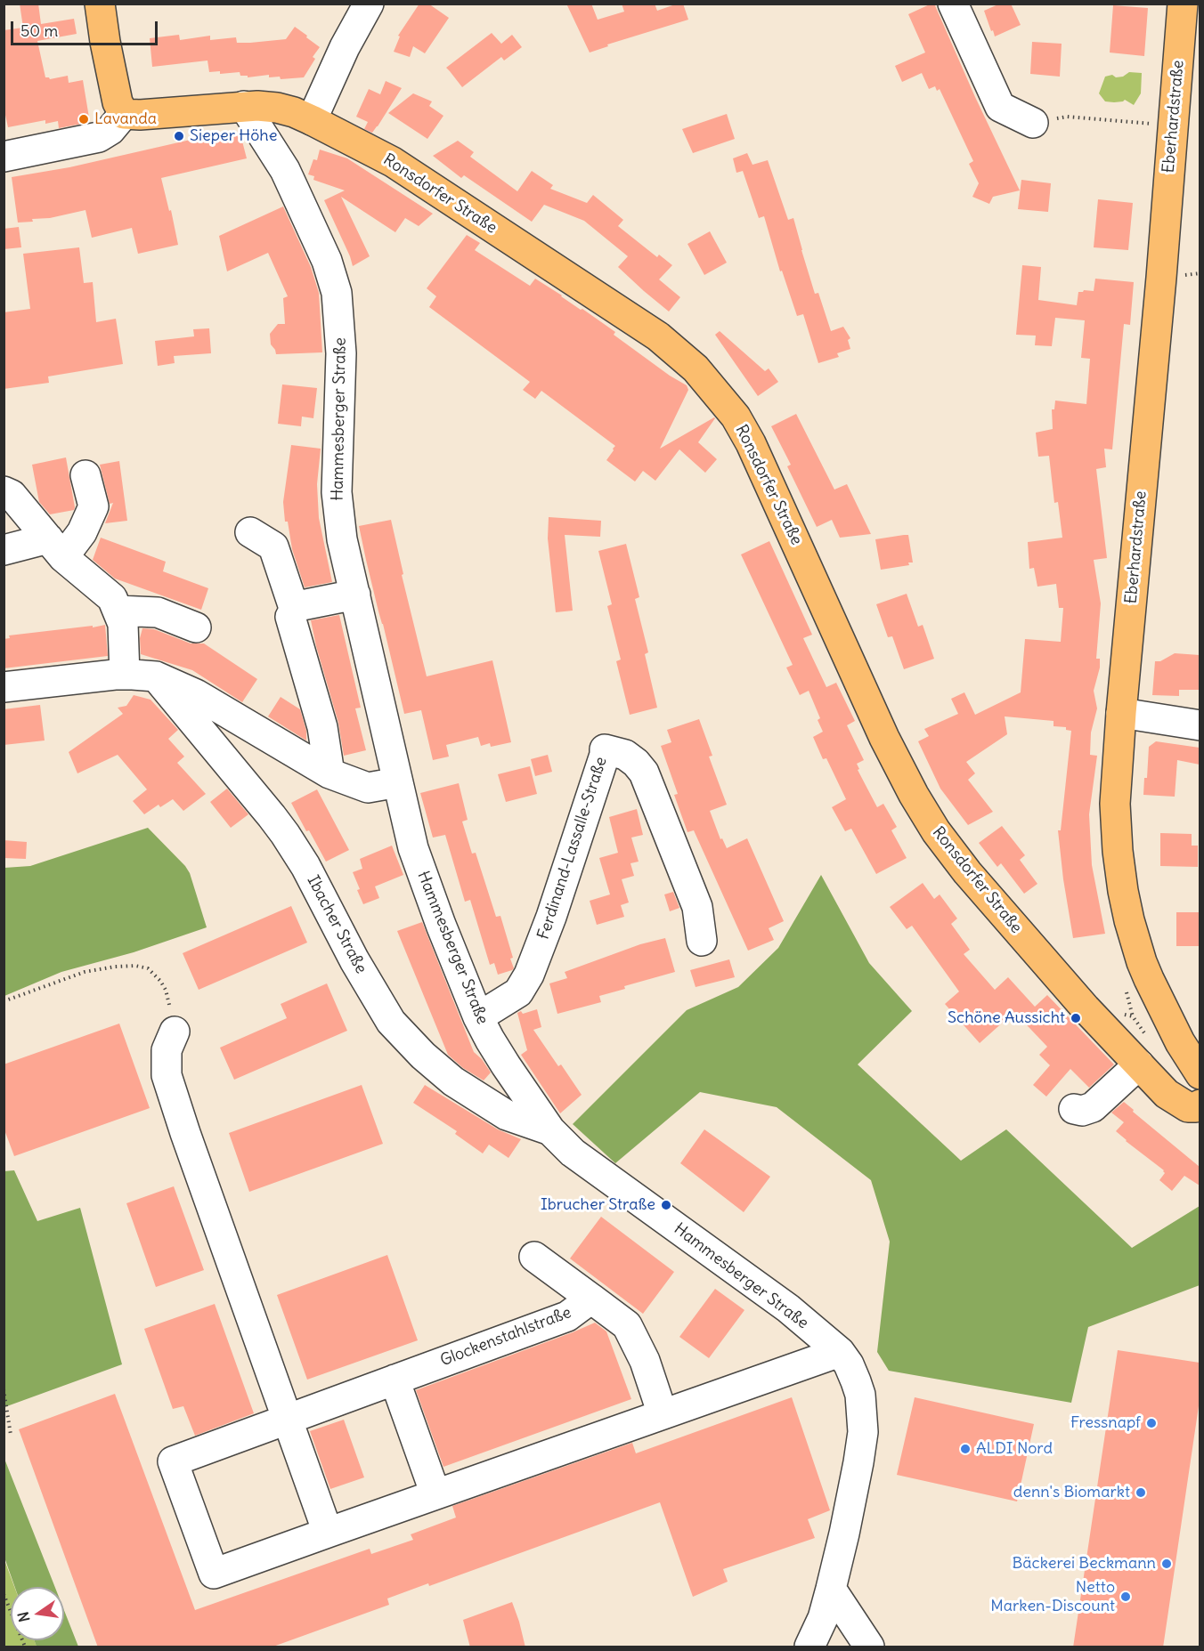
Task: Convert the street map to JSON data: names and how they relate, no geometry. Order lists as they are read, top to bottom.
{
  "streets": {
    "main road": ["Eberhardstraße", "Ronsdorfer Straße"],
    "street": [
      "Hammesberger Straße",
      "Ferdinand-Lassalle-Straße",
      "Ibacher Straße",
      "Glockenstahlstraße"
    ]
  },
  "crossings": [
    ["Ronsdorfer Straße", "Hammesberger Straße"],
    ["Hammesberger Straße", "Ferdinand-Lassalle-Straße"],
    ["Hammesberger Straße", "Ibacher Straße"]
  ],
  "places": [
    "Lavanda",
    "Sieper Höhe",
    "Schöne Aussicht",
    "Ibrucher Straße",
    "Fressnapf",
    "ALDI Nord",
    "denn's Biomarkt",
    "Bäckerei Beckmann",
    "Netto Marken-Discount"
  ],
  "scale_bar": "50 m",
  "north": "left"
}
